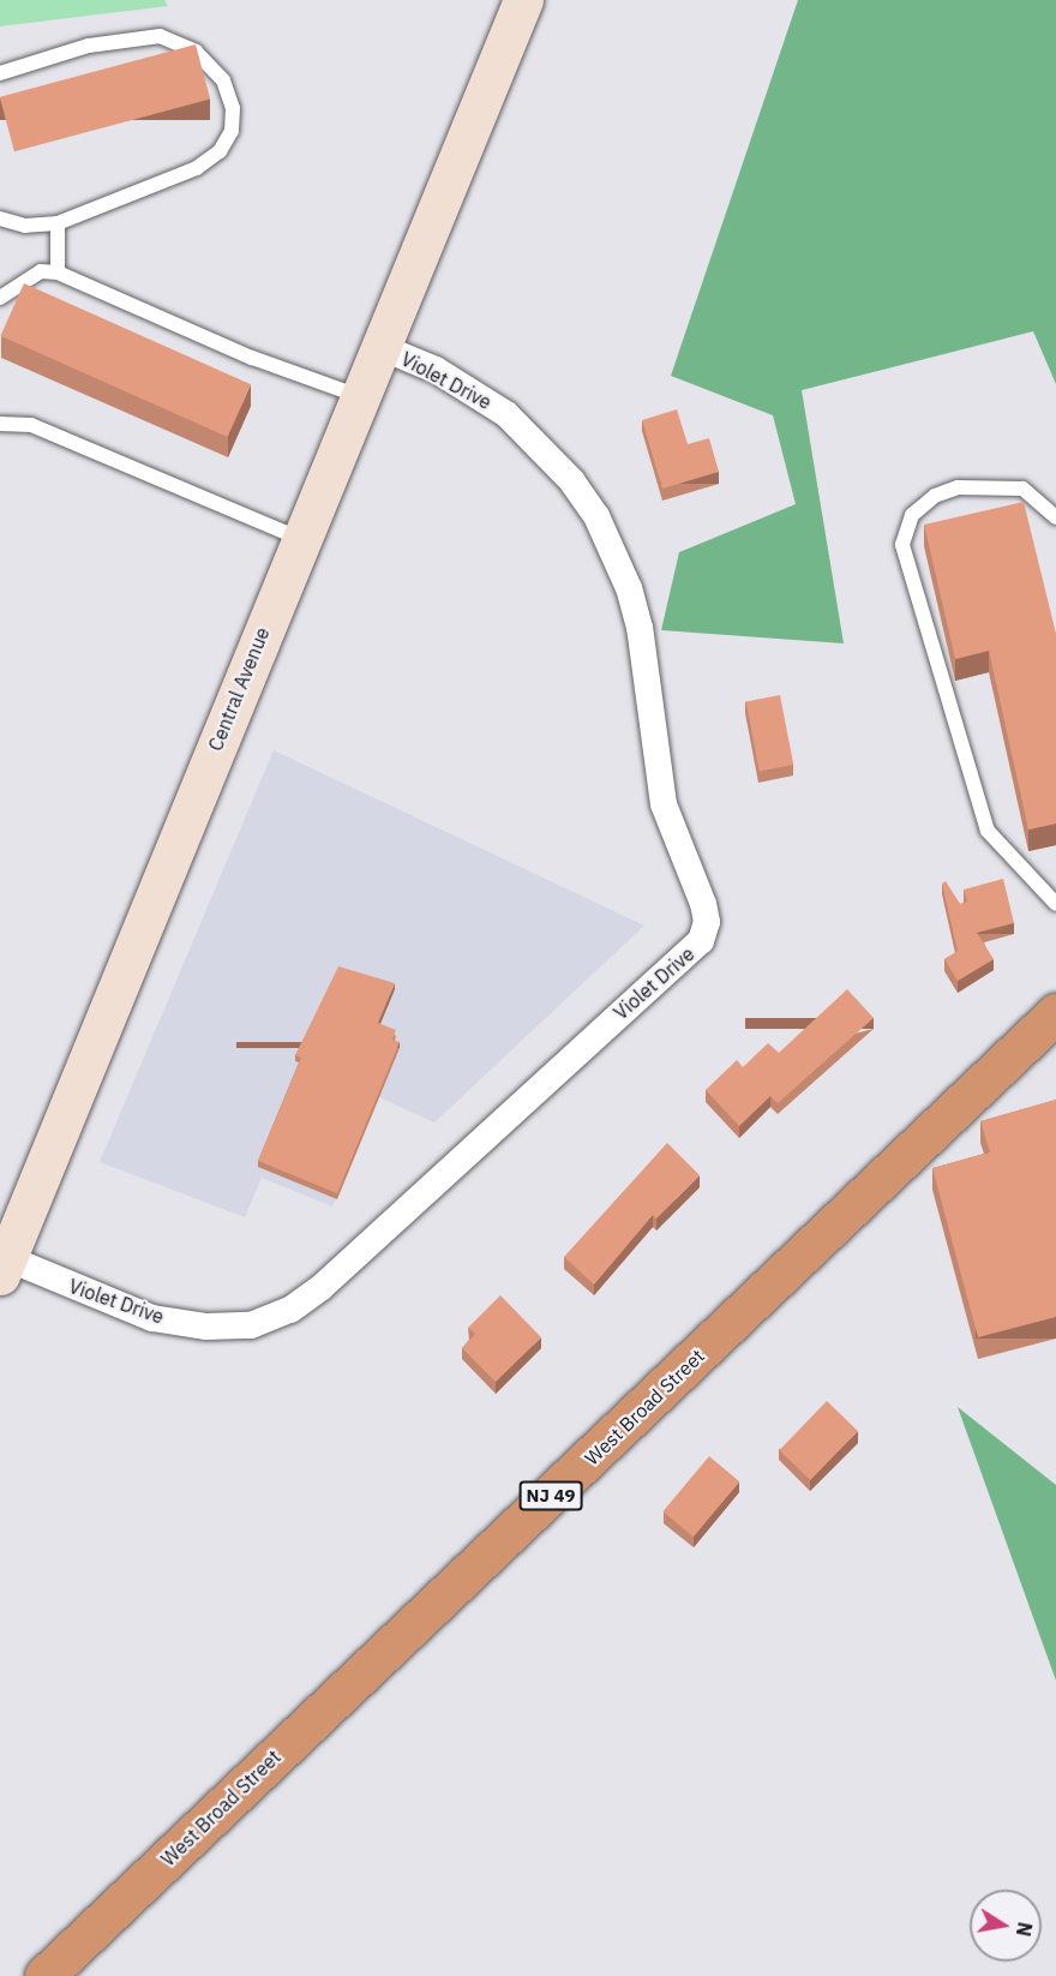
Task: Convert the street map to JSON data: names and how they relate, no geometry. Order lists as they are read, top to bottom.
{
  "streets": {
    "highway": ["West Broad Street", "NJ 49"],
    "main road": ["Central Avenue"],
    "street": ["Violet Drive"]
  },
  "crossings": [
    ["Violet Drive", "Central Avenue"]
  ],
  "north": "right"
}
